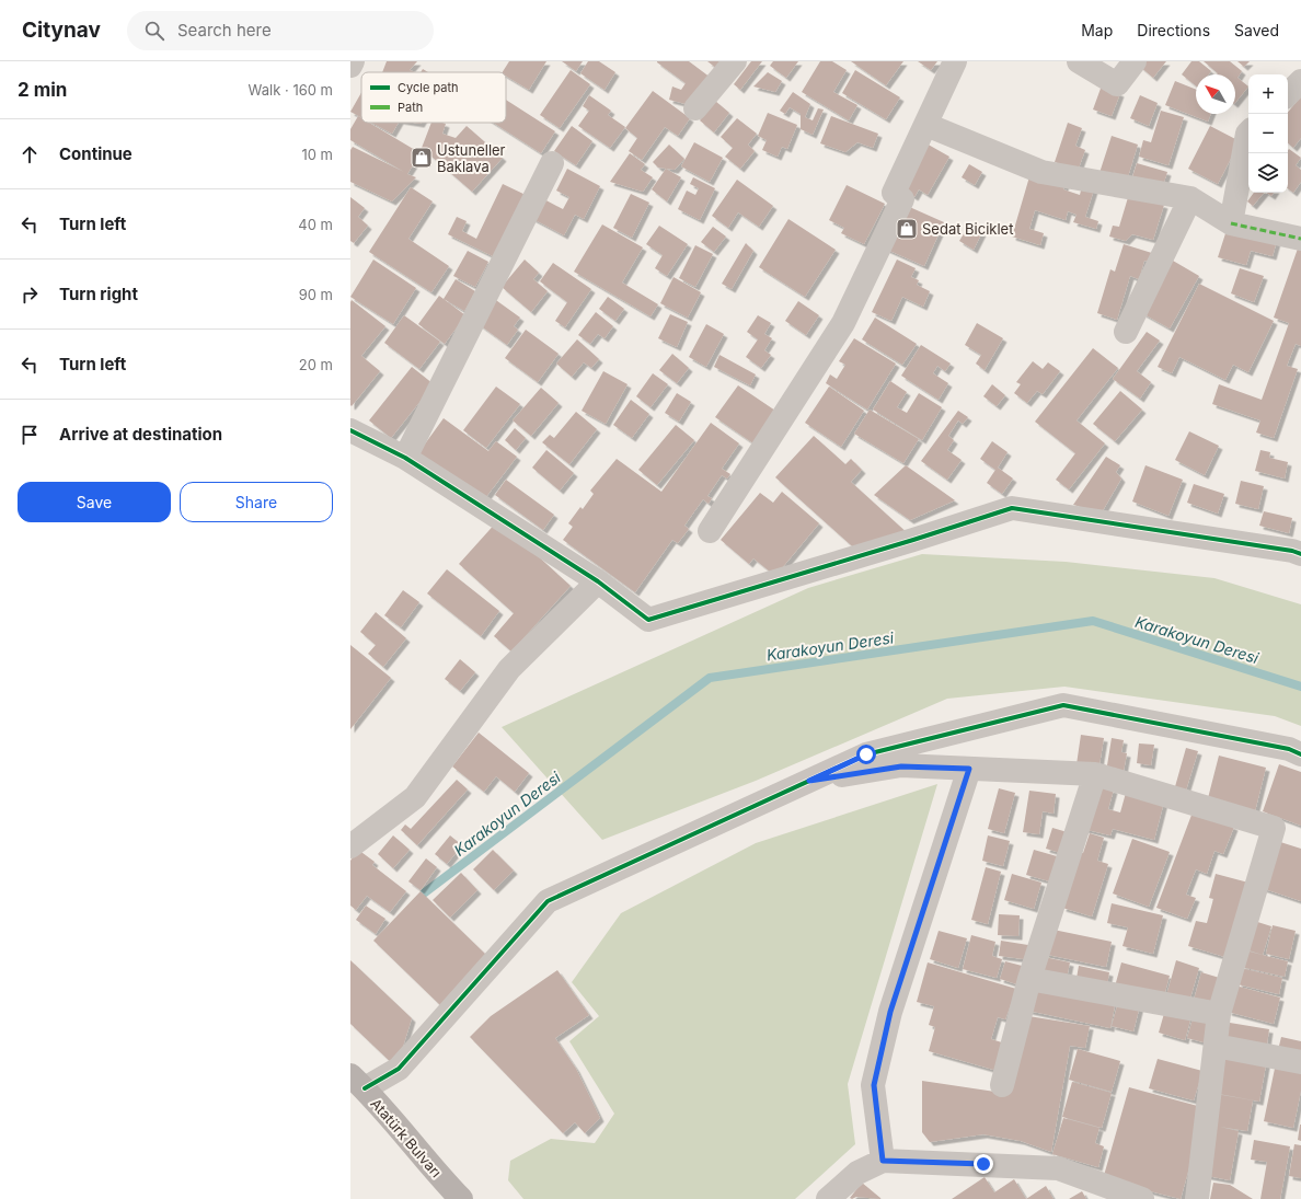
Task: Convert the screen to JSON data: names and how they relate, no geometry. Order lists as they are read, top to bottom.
{
  "streets": {
    "main road": ["Atatürk Bulvarı"]
  },
  "water": ["Karakoyun Deresi"],
  "places": {
    "shop": ["Ustuneller Baklava", "Sedat Biciklet"]
  },
  "legend": ["Cycle path", "Path"],
  "north": "top left",
  "page": {
    "header": "Citynav",
    "search": "Search here",
    "nav": ["Map", "Directions", "Saved"],
    "heading": ["2 min", "Walk · 160 m"],
    "map_buttons": ["+", "−"],
    "list": [
      ["Continue", "10 m"],
      ["Turn left", "40 m"],
      ["Turn right", "90 m"],
      ["Turn left", "20 m"],
      "Arrive at destination"
    ],
    "buttons": ["Save", "Share"]
  }
}
